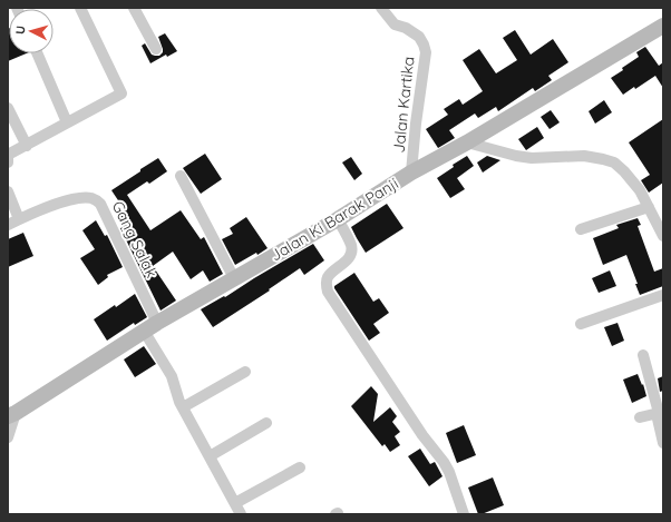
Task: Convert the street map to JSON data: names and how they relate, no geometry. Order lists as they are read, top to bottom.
{
  "streets": {
    "street": ["Jalan Kartika", "Jalan Ki Barak Panji", "Gang Salak"]
  },
  "crossings": [
    ["Jalan Kartika", "Jalan Ki Barak Panji"],
    ["Jalan Ki Barak Panji", "Gang Salak"]
  ],
  "north": "left"
}
